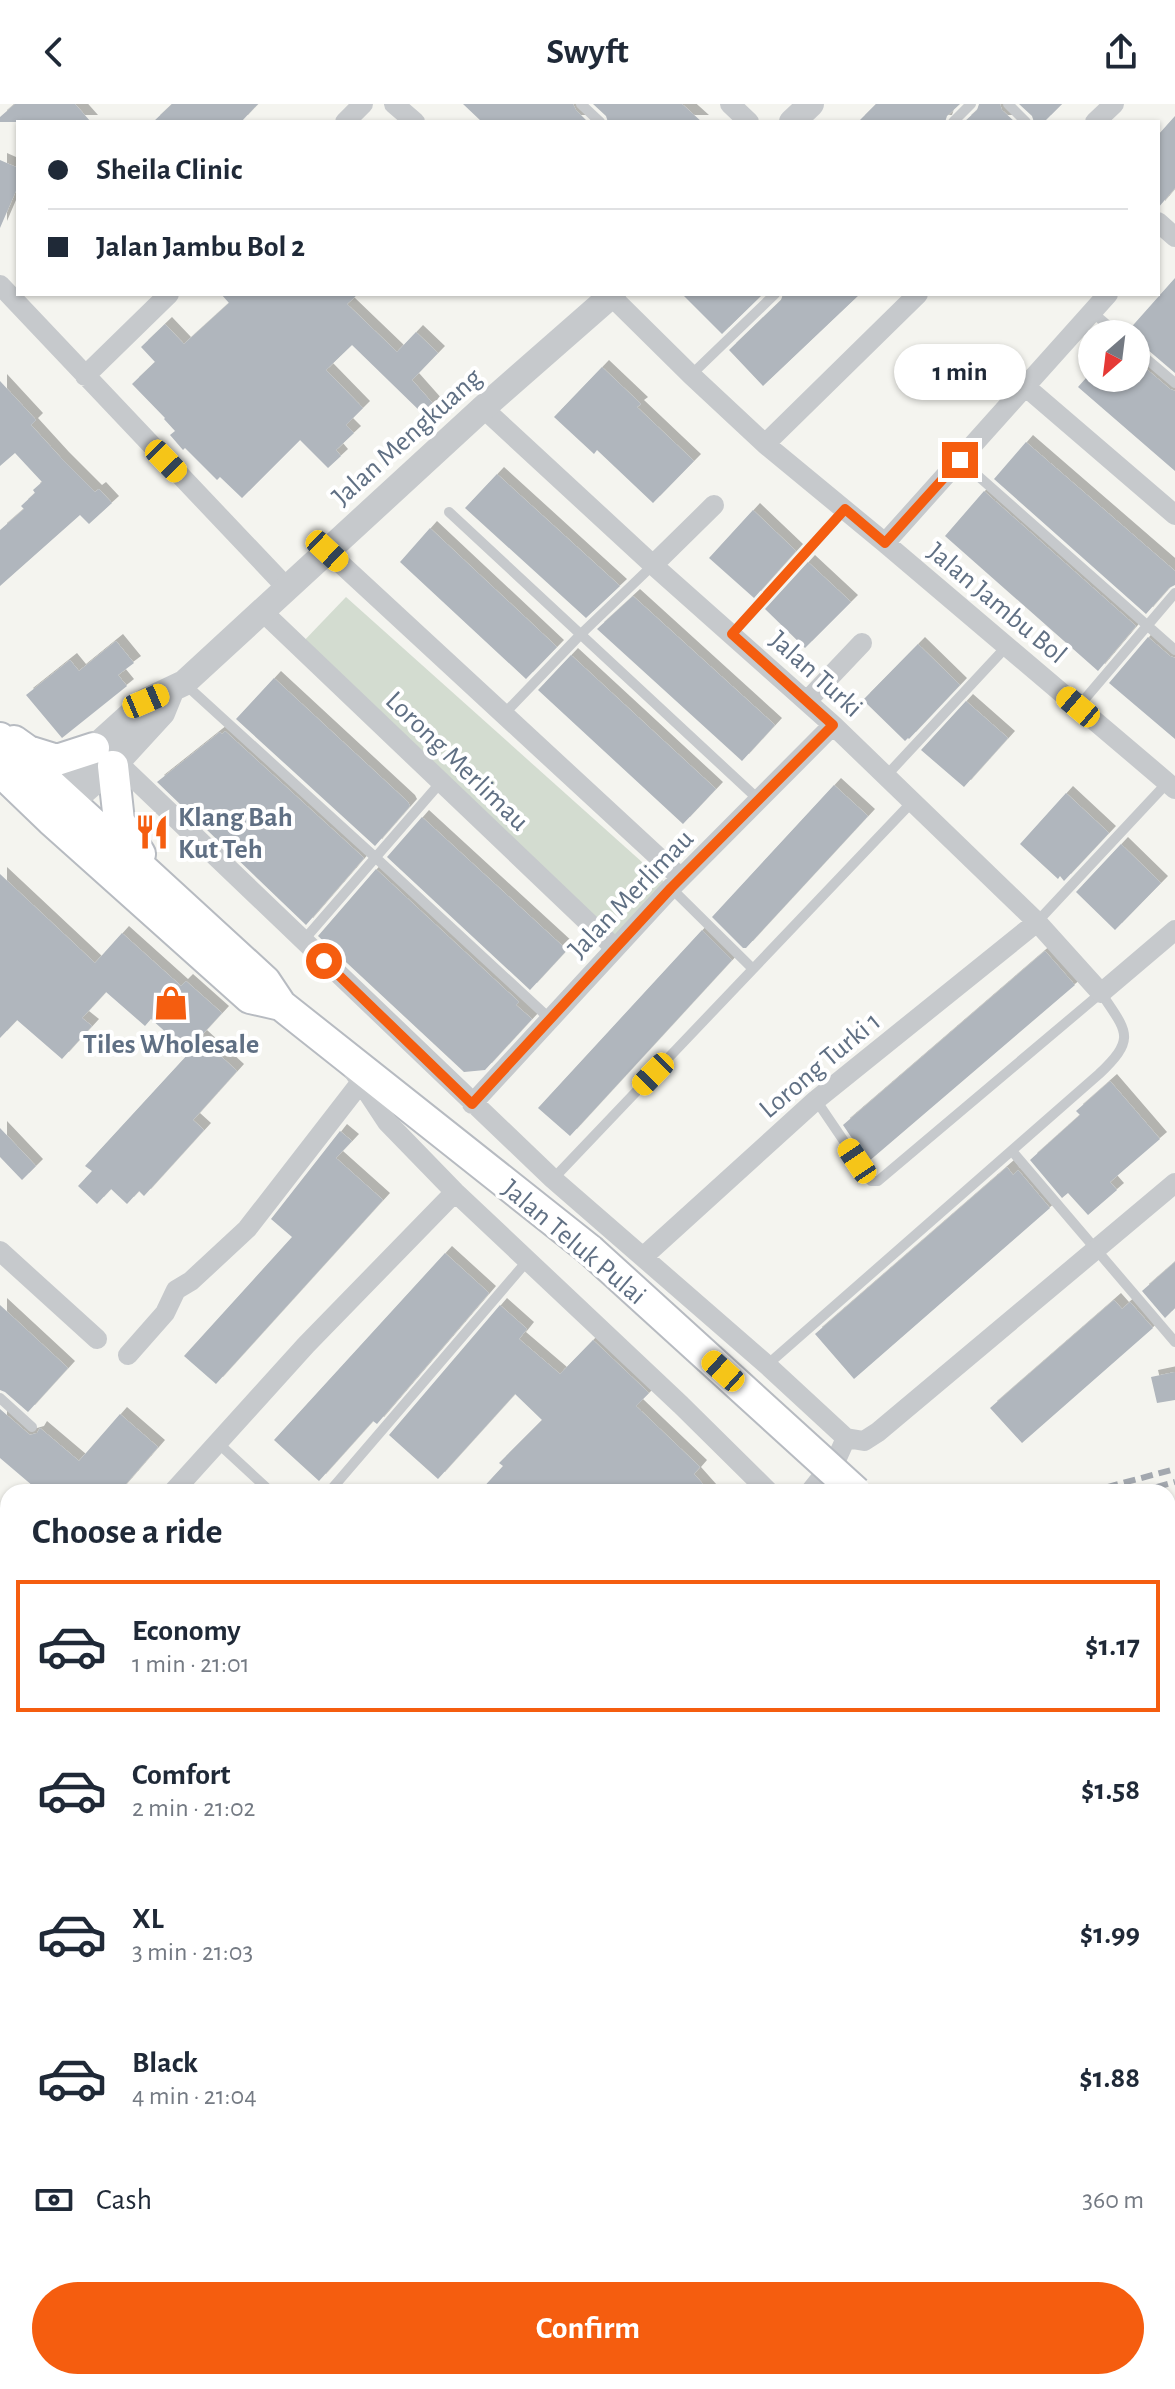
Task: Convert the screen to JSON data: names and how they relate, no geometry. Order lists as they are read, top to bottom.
{
  "streets": {
    "main road": ["Jalan Teluk Pulai"],
    "street": [
      "Jalan Mengkuang",
      "Jalan Jambu Bol",
      "Jalan Turki",
      "Lorong Merlimau",
      "Jalan Merlimau",
      "Lorong Turki 1"
    ]
  },
  "crossings": [
    ["Jalan Mengkuang", "Jalan Turki"],
    ["Jalan Mengkuang", "Lorong Merlimau"],
    ["Jalan Mengkuang", "Jalan Teluk Pulai"],
    ["Jalan Turki", "Jalan Merlimau"],
    ["Jalan Turki", "Lorong Turki 1"],
    ["Lorong Merlimau", "Jalan Merlimau"]
  ],
  "places": {
    "restaurant": ["Klang Bah Kut Teh"],
    "shop": ["Tiles Wholesale"]
  },
  "north": "bottom left",
  "page": {
    "header": "Swyft",
    "banner": ["Sheila Clinic", "Jalan Jambu Bol 2"],
    "bubble": "1 min",
    "heading": "Choose a ride",
    "list": [
      {
        "name": "Economy",
        "note": "1 min · 21:01",
        "value": "$1.17"
      },
      {
        "name": "Comfort",
        "note": "2 min · 21:02",
        "value": "$1.58"
      },
      {
        "name": "XL",
        "note": "3 min · 21:03",
        "value": "$1.99"
      },
      {
        "name": "Black",
        "note": "4 min · 21:04",
        "value": "$1.88"
      }
    ],
    "pay": ["Cash", "360 m"],
    "buttons": "Confirm"
  }
}
